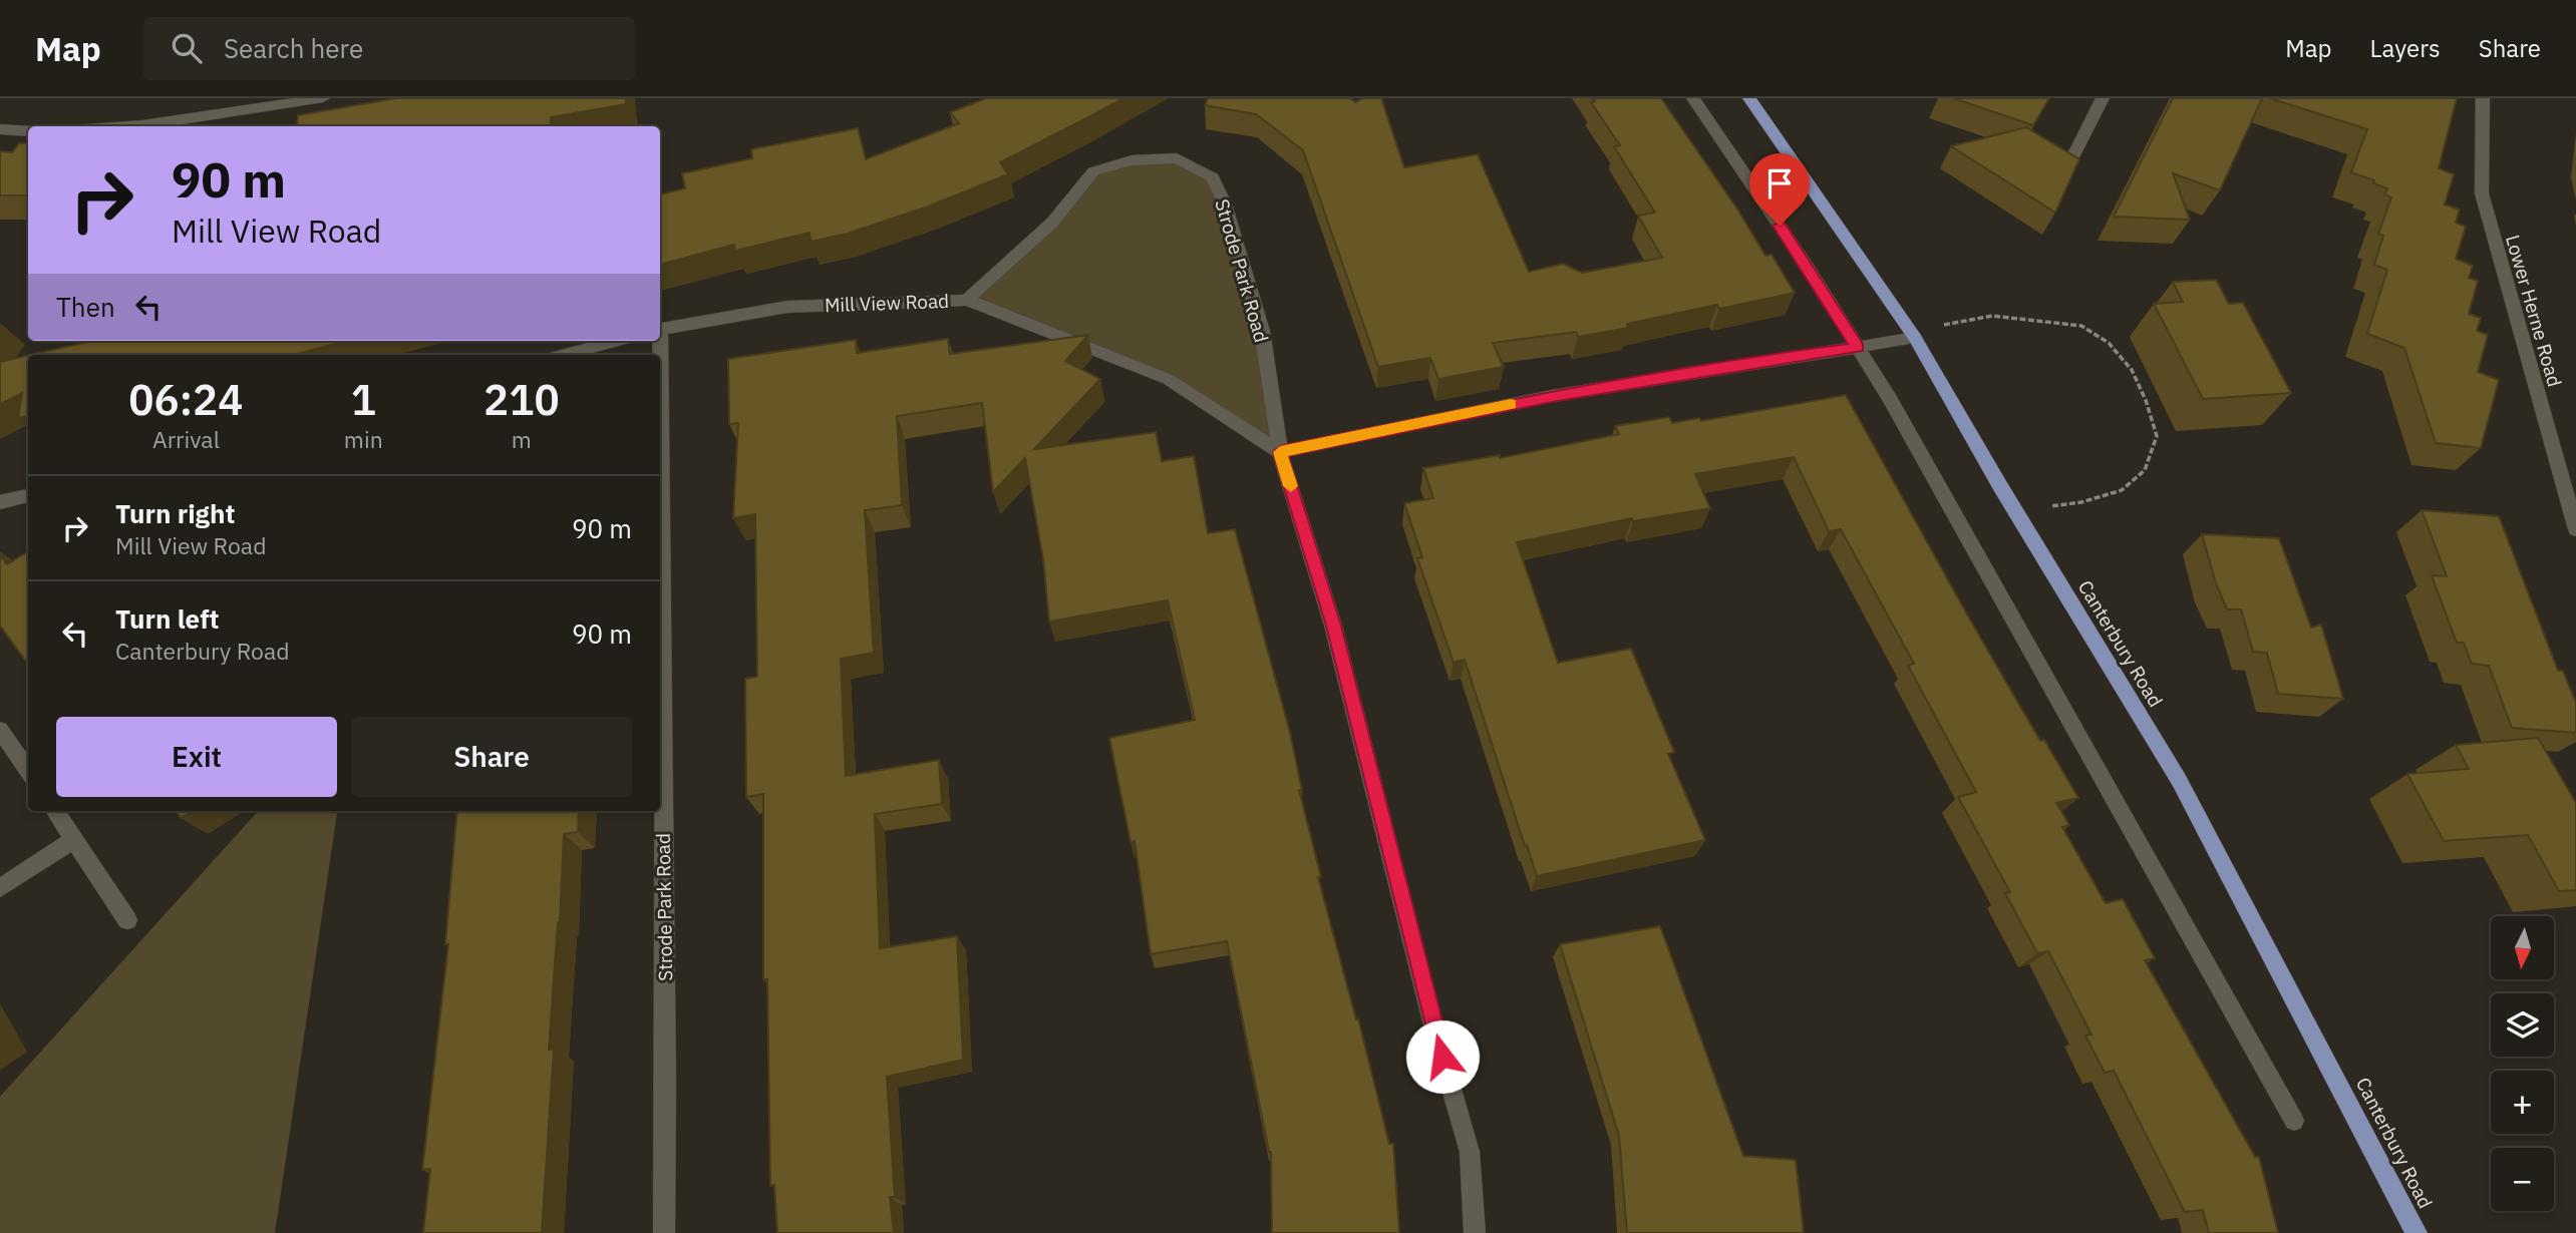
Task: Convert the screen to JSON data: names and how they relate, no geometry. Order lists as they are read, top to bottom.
{
  "streets": {
    "main road": ["Canterbury Road"],
    "street": ["Strode Park Road", "Mill View Road", "Lower Herne Road"]
  },
  "crossings": [
    ["Strode Park Road", "Mill View Road"]
  ],
  "north": "bottom",
  "page": {
    "header": "Map",
    "search": "Search here",
    "nav": ["Map", "Layers", "Share"],
    "turn": ["90 m", "Mill View Road"],
    "then": "Then",
    "eta": [
      "06:24",
      "Arrival",
      "1",
      "min",
      "210",
      "m"
    ],
    "list": [
      {
        "name": "Turn right",
        "note": "Mill View Road",
        "value": "90 m"
      },
      {
        "name": "Turn left",
        "note": "Canterbury Road",
        "value": "90 m"
      }
    ],
    "buttons": ["Exit", "Share"],
    "map_buttons": ["+", "−"]
  }
}
